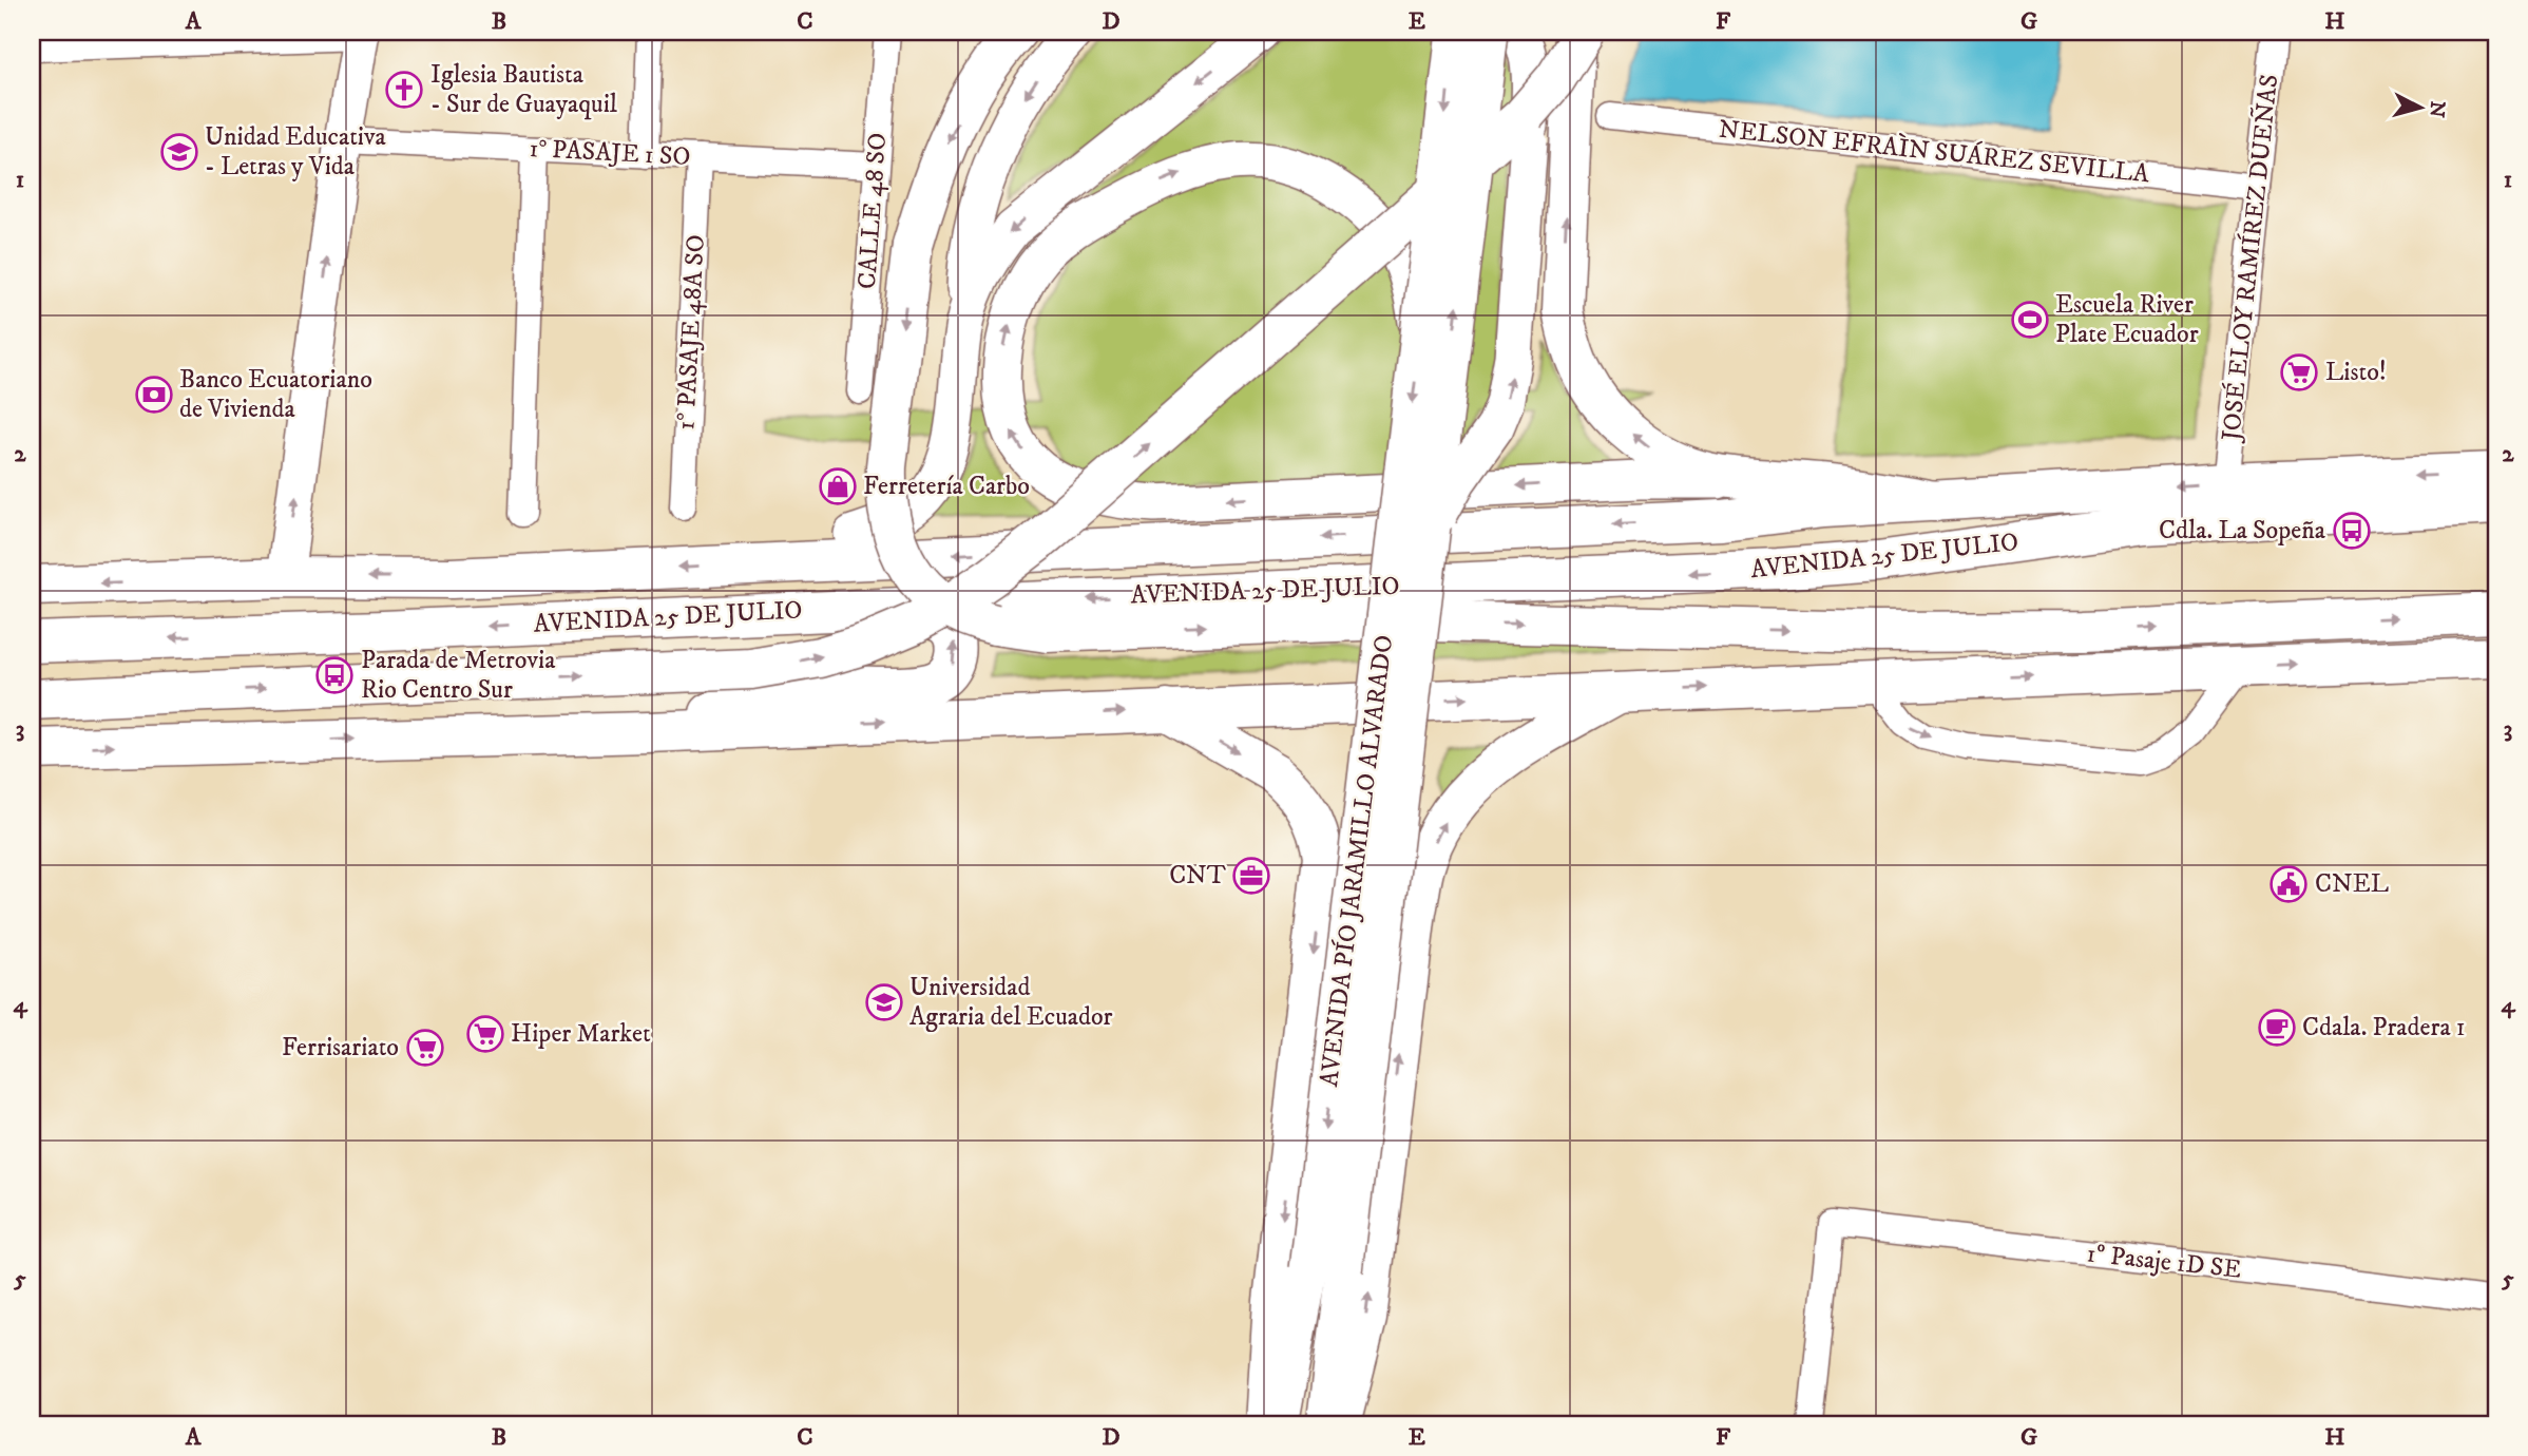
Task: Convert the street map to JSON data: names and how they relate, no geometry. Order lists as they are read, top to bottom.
{
  "streets": {
    "main road": ["AVENIDA 25 DE JULIO", "AVENIDA PÍO JARAMILLO ALVARADO"],
    "street": [
      "NELSON EFRAÌN SUÁREZ SEVILLA",
      "1° PASAJE 1 SO",
      "CALLE 48 SO",
      "JOSÉ ELOY RAMÍREZ DUEÑAS",
      "1° PASAJE 48A SO",
      "1º Pasaje 1D SE"
    ]
  },
  "crossings": [
    ["NELSON EFRAÌN SUÁREZ SEVILLA", "JOSÉ ELOY RAMÍREZ DUEÑAS"],
    ["1° PASAJE 1 SO", "CALLE 48 SO"],
    ["1° PASAJE 1 SO", "1° PASAJE 48A SO"],
    ["JOSÉ ELOY RAMÍREZ DUEÑAS", "AVENIDA 25 DE JULIO"]
  ],
  "places": {
    "church": ["Iglesia Bautista - Sur de Guayaquil"],
    "school or university": ["Unidad Educativa - Letras y Vida", "Universidad Agraria del Ecuador"],
    "sports": ["Escuela River Plate Ecuador"],
    "supermarket": ["Listo!", "Hiper Market", "Ferrisariato"],
    "bank": ["Banco Ecuatoriano de Vivienda"],
    "shop": ["Ferretería Carbo"],
    "bus stop": ["Cdla. La Sopeña", "Parada de Metrovia Rio Centro Sur"],
    "office": ["CNT"],
    "public building": ["CNEL"],
    "cafe": ["Cdala. Pradera 1"]
  },
  "north": "right",
  "grid": {
    "columns": [
      "A",
      "B",
      "C",
      "D",
      "E",
      "F",
      "G",
      "H"
    ],
    "rows": [
      "1",
      "2",
      "3",
      "4",
      "5"
    ]
  }
}
